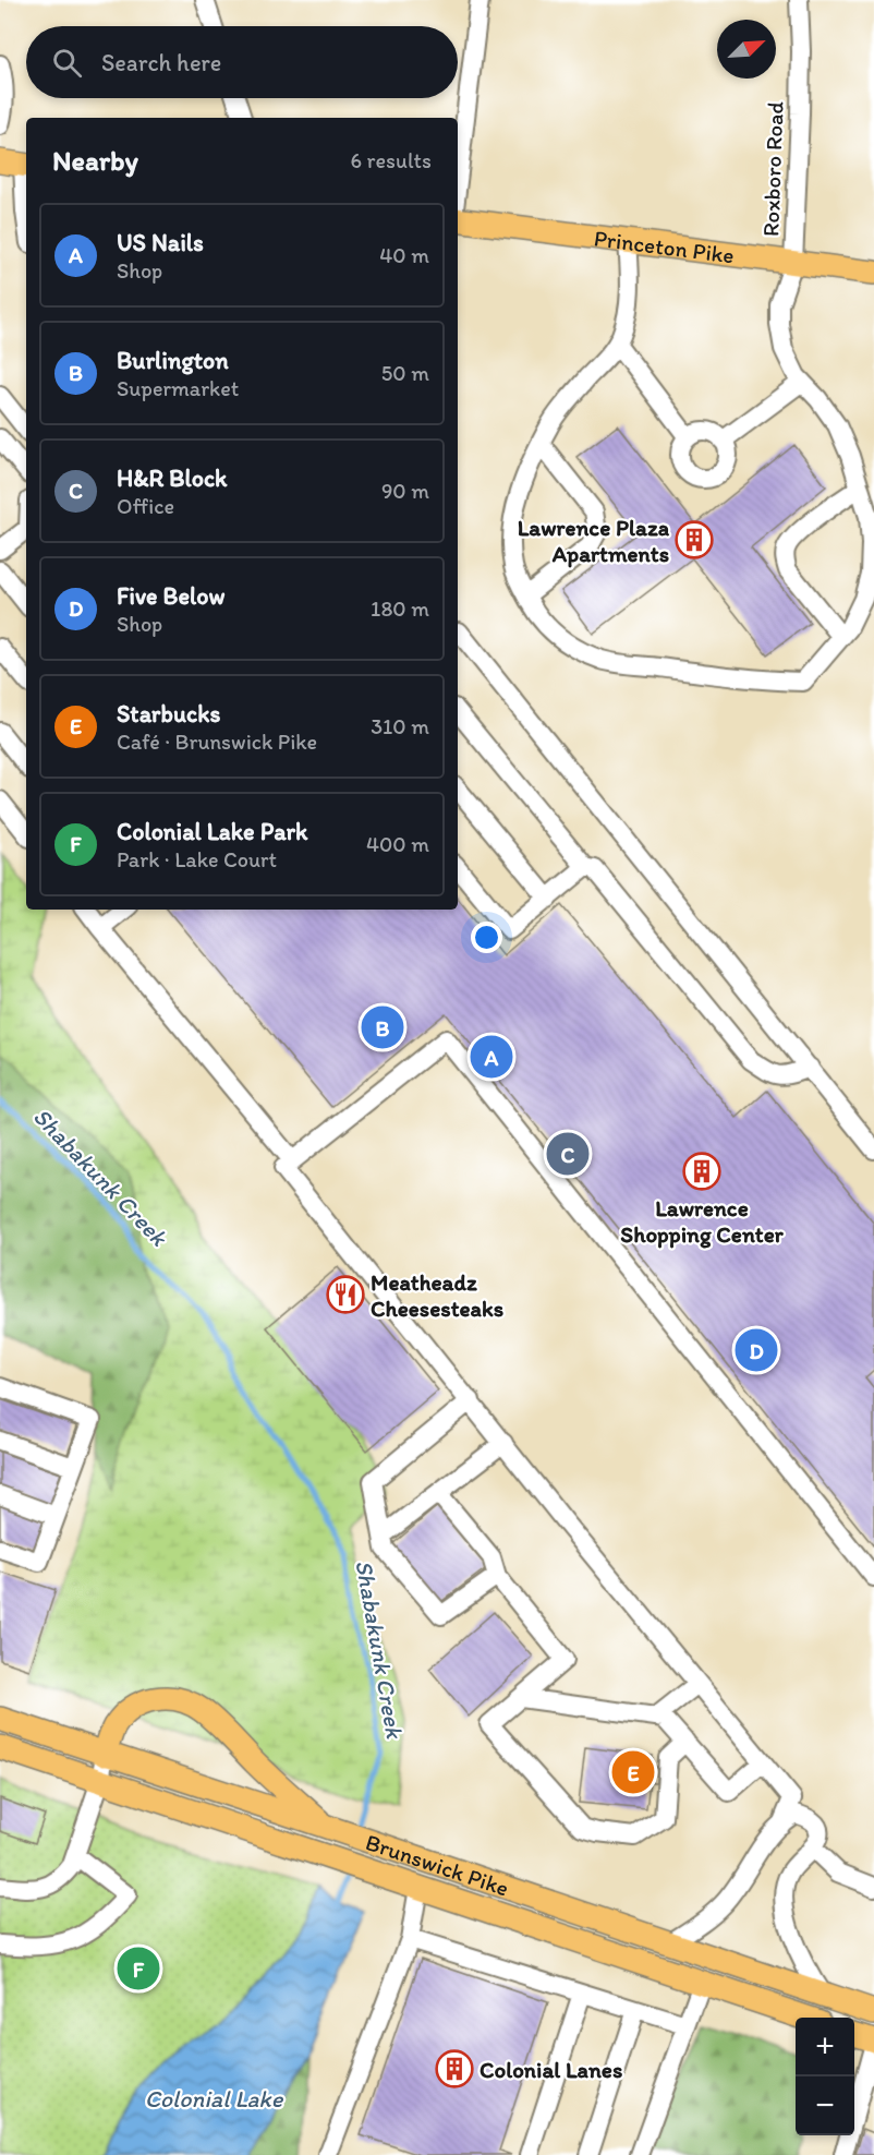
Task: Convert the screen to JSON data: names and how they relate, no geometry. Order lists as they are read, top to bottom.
{
  "streets": {
    "main road": ["Princeton Pike", "Brunswick Pike"],
    "street": ["Roxboro Road"]
  },
  "crossings": [
    ["Roxboro Road", "Princeton Pike"]
  ],
  "water": ["Shabakunk Creek", "Colonial Lake"],
  "places": {
    "building": ["Lawrence Plaza Apartments", "Lawrence Shopping Center", "Colonial Lanes"],
    "restaurant": ["Meatheadz Cheesesteaks"]
  },
  "north": "top right",
  "page": {
    "search": "Search here",
    "heading": ["Nearby", "6 results"],
    "list": [
      {
        "mark": "A",
        "name": "US Nails",
        "note": "Shop",
        "value": "40 m"
      },
      {
        "mark": "B",
        "name": "Burlington",
        "note": "Supermarket",
        "value": "50 m"
      },
      {
        "mark": "C",
        "name": "H&R Block",
        "note": "Office",
        "value": "90 m"
      },
      {
        "mark": "D",
        "name": "Five Below",
        "note": "Shop",
        "value": "180 m"
      },
      {
        "mark": "E",
        "name": "Starbucks",
        "note": "Café · Brunswick Pike",
        "value": "310 m"
      },
      {
        "mark": "F",
        "name": "Colonial Lake Park",
        "note": "Park · Lake Court",
        "value": "400 m"
      }
    ],
    "pins": [
      "B",
      "A",
      "C",
      "D",
      "E",
      "F"
    ],
    "map_buttons": ["+", "−"]
  }
}
